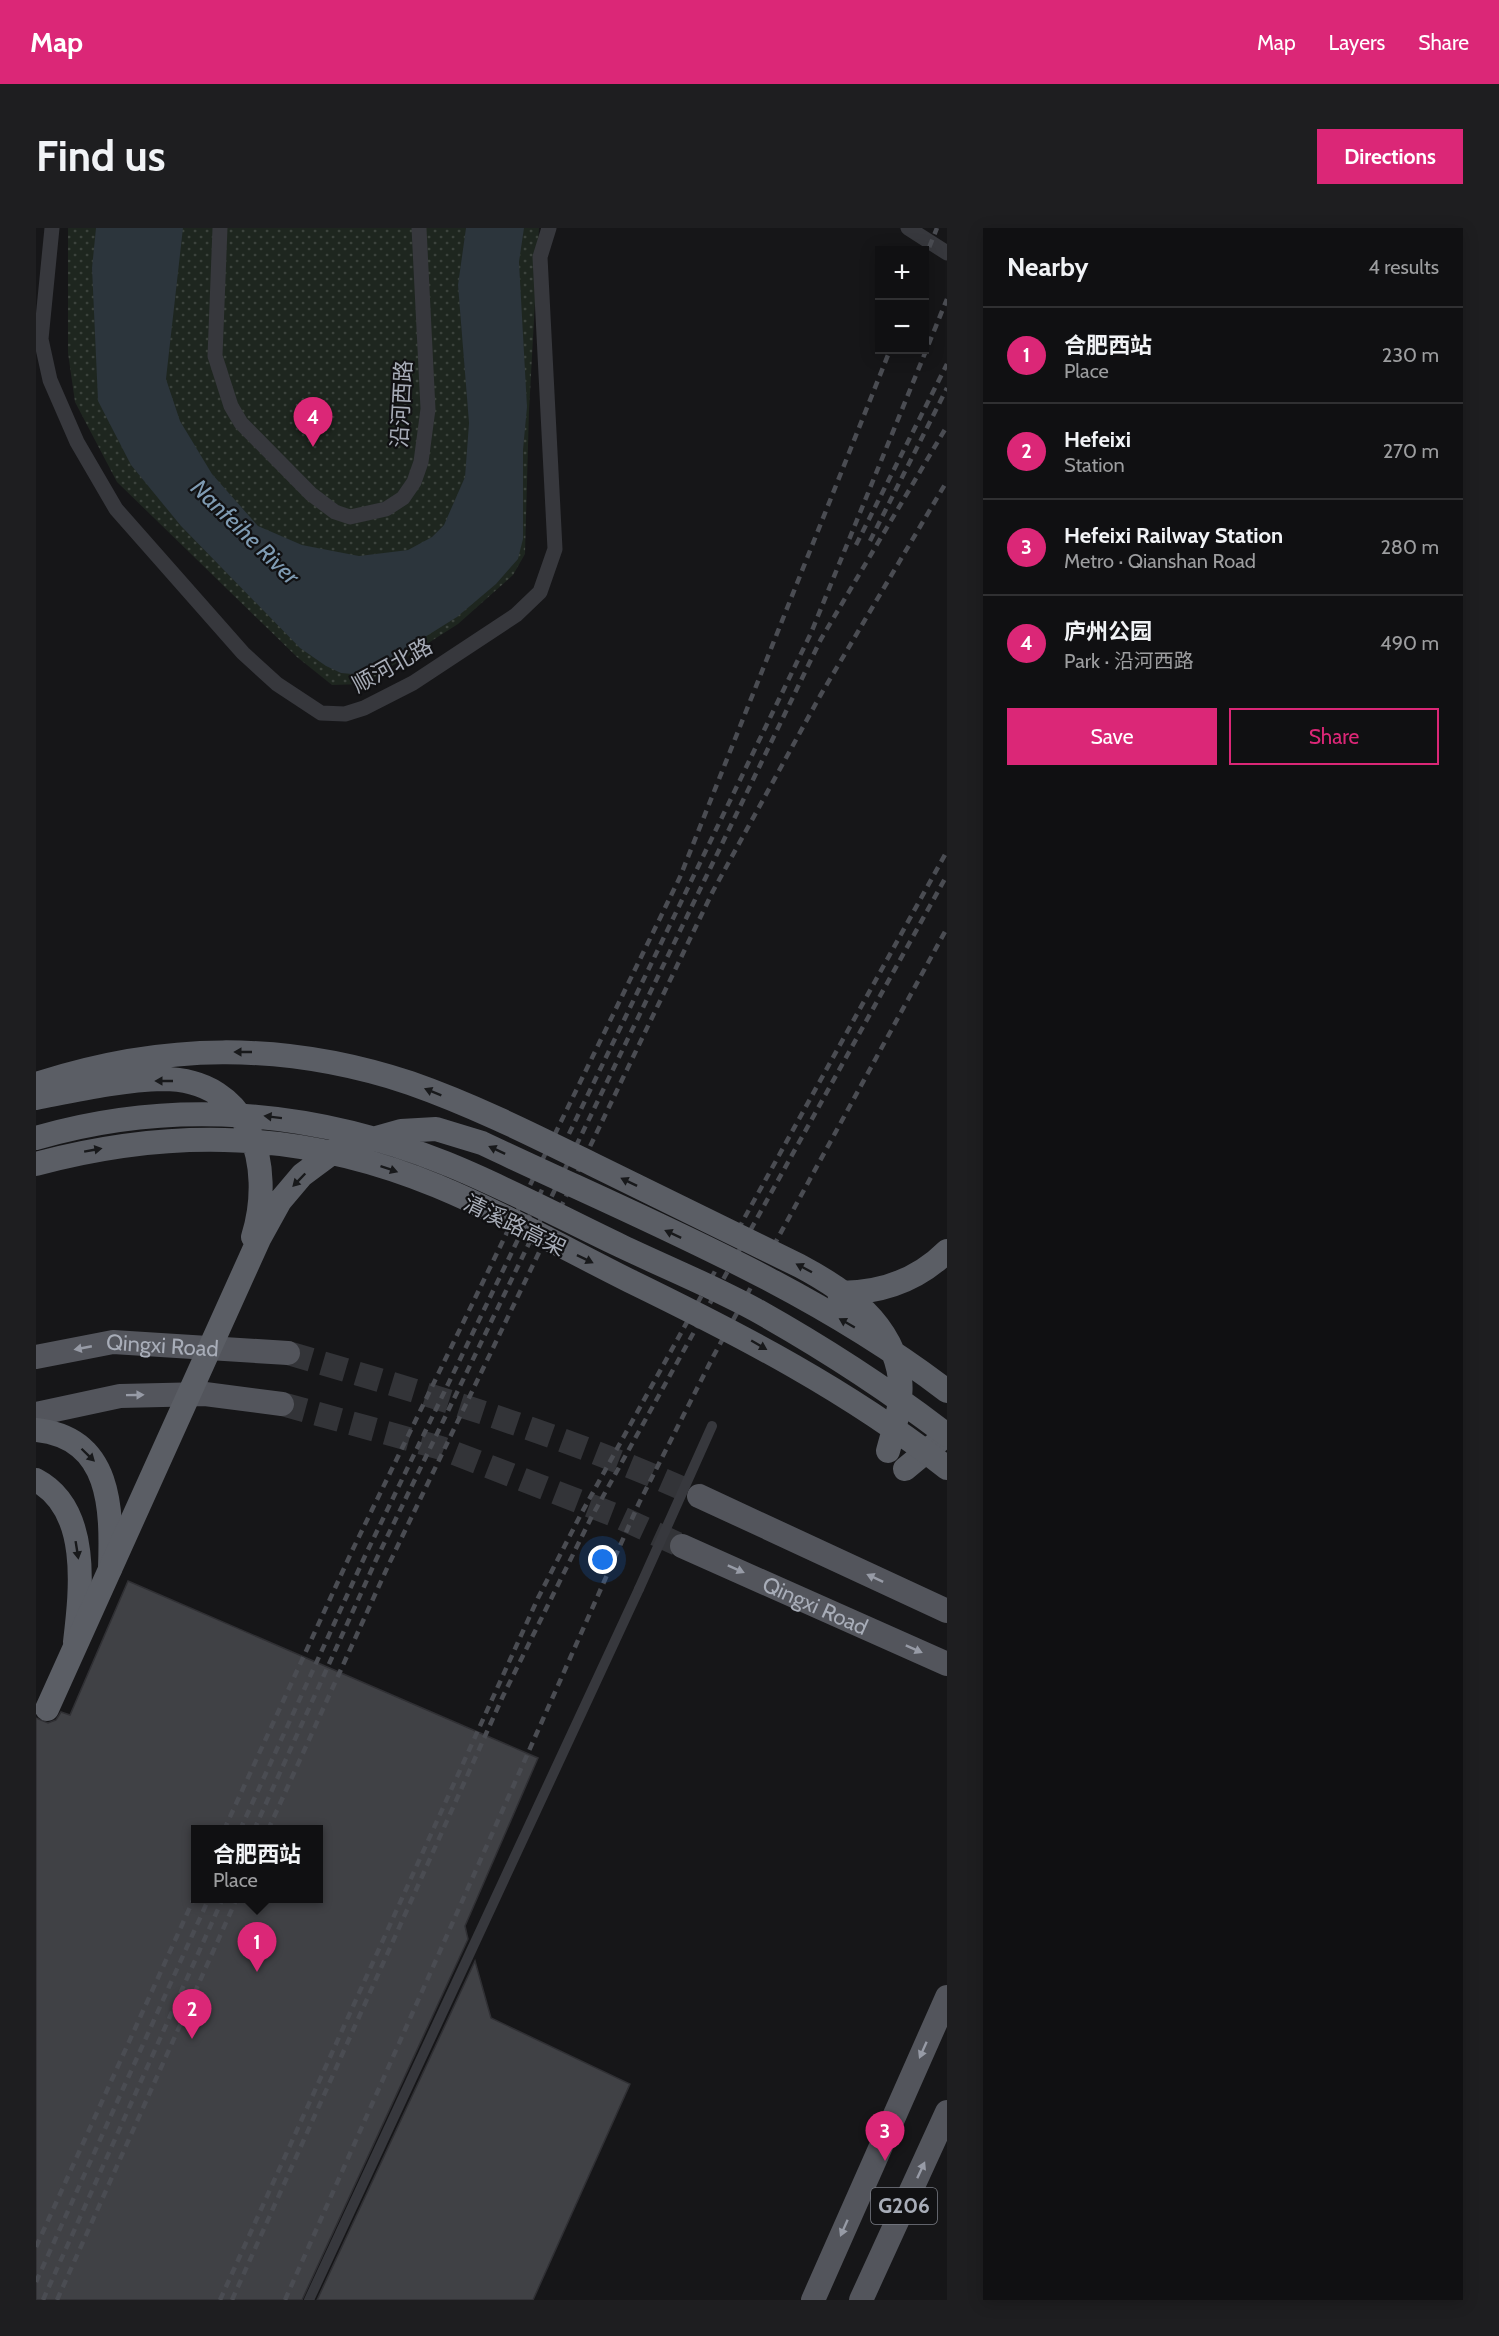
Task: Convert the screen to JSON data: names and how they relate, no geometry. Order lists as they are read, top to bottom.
{
  "streets": {
    "highway": ["清溪路高架"],
    "main road": ["Qingxi Road", "G206"],
    "street": ["沿河西路", "顺河北路"]
  },
  "water": ["Nanfeihe River"],
  "page": {
    "header": "Map",
    "nav": ["Map", "Layers", "Share"],
    "buttons": [
      "Directions",
      ["Save", "Share"]
    ],
    "title": "Find us",
    "heading": ["Nearby", "4 results"],
    "map_buttons": ["+", "−"],
    "list": [
      {
        "mark": "1",
        "name": "合肥西站",
        "note": "Place",
        "value": "230 m"
      },
      {
        "mark": "2",
        "name": "Hefeixi",
        "note": "Station",
        "value": "270 m"
      },
      {
        "mark": "3",
        "name": "Hefeixi Railway Station",
        "note": "Metro · Qianshan Road",
        "value": "280 m"
      },
      {
        "mark": "4",
        "name": "庐州公园",
        "note": "Park · 沿河西路",
        "value": "490 m"
      }
    ],
    "pins": [
      "4",
      "1",
      "2",
      "3"
    ],
    "popup": ["合肥西站", "Place"]
  }
}
